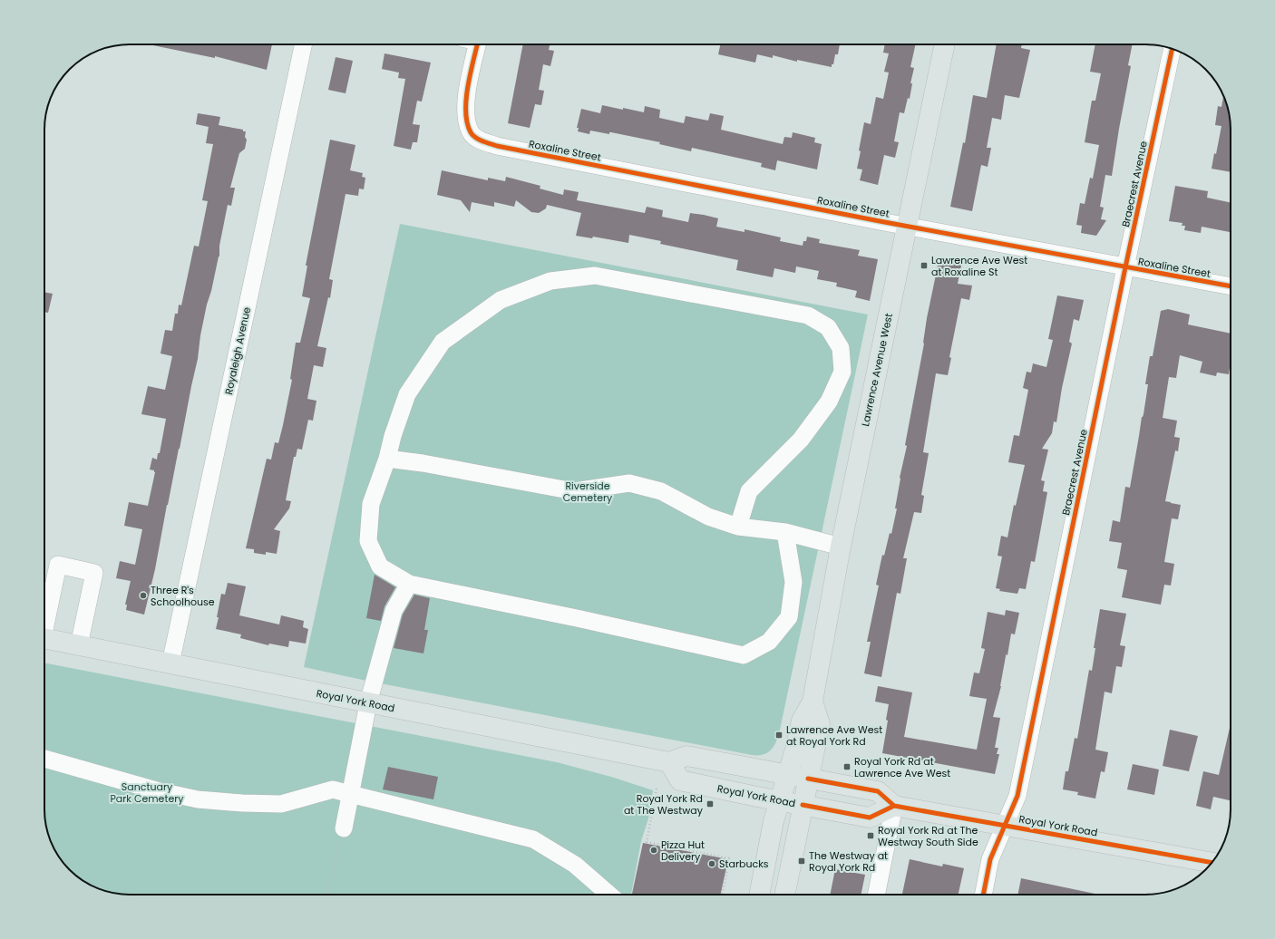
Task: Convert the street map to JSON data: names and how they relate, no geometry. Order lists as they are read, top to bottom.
{
  "streets": {
    "main road": ["Lawrence Avenue West", "Royal York Road"],
    "street": ["Roxaline Street", "Braecrest Avenue", "Royaleigh Avenue"]
  },
  "crossings": [
    ["Roxaline Street", "Braecrest Avenue"],
    ["Roxaline Street", "Lawrence Avenue West"],
    ["Braecrest Avenue", "Royal York Road"],
    ["Royaleigh Avenue", "Royal York Road"],
    ["Lawrence Avenue West", "Royal York Road"]
  ],
  "parks": ["Riverside Cemetery", "Sanctuary Park Cemetery"],
  "places": {
    "transit": [
      "Lawrence Ave West at Roxaline St",
      "Lawrence Ave West at Royal York Rd",
      "Royal York Rd at Lawrence Ave West",
      "Royal York Rd at The Westway",
      "Royal York Rd at The Westway South Side",
      "The Westway at Royal York Rd"
    ],
    "other": ["Three R's Schoolhouse", "Pizza Hut Delivery", "Starbucks"]
  }
}
